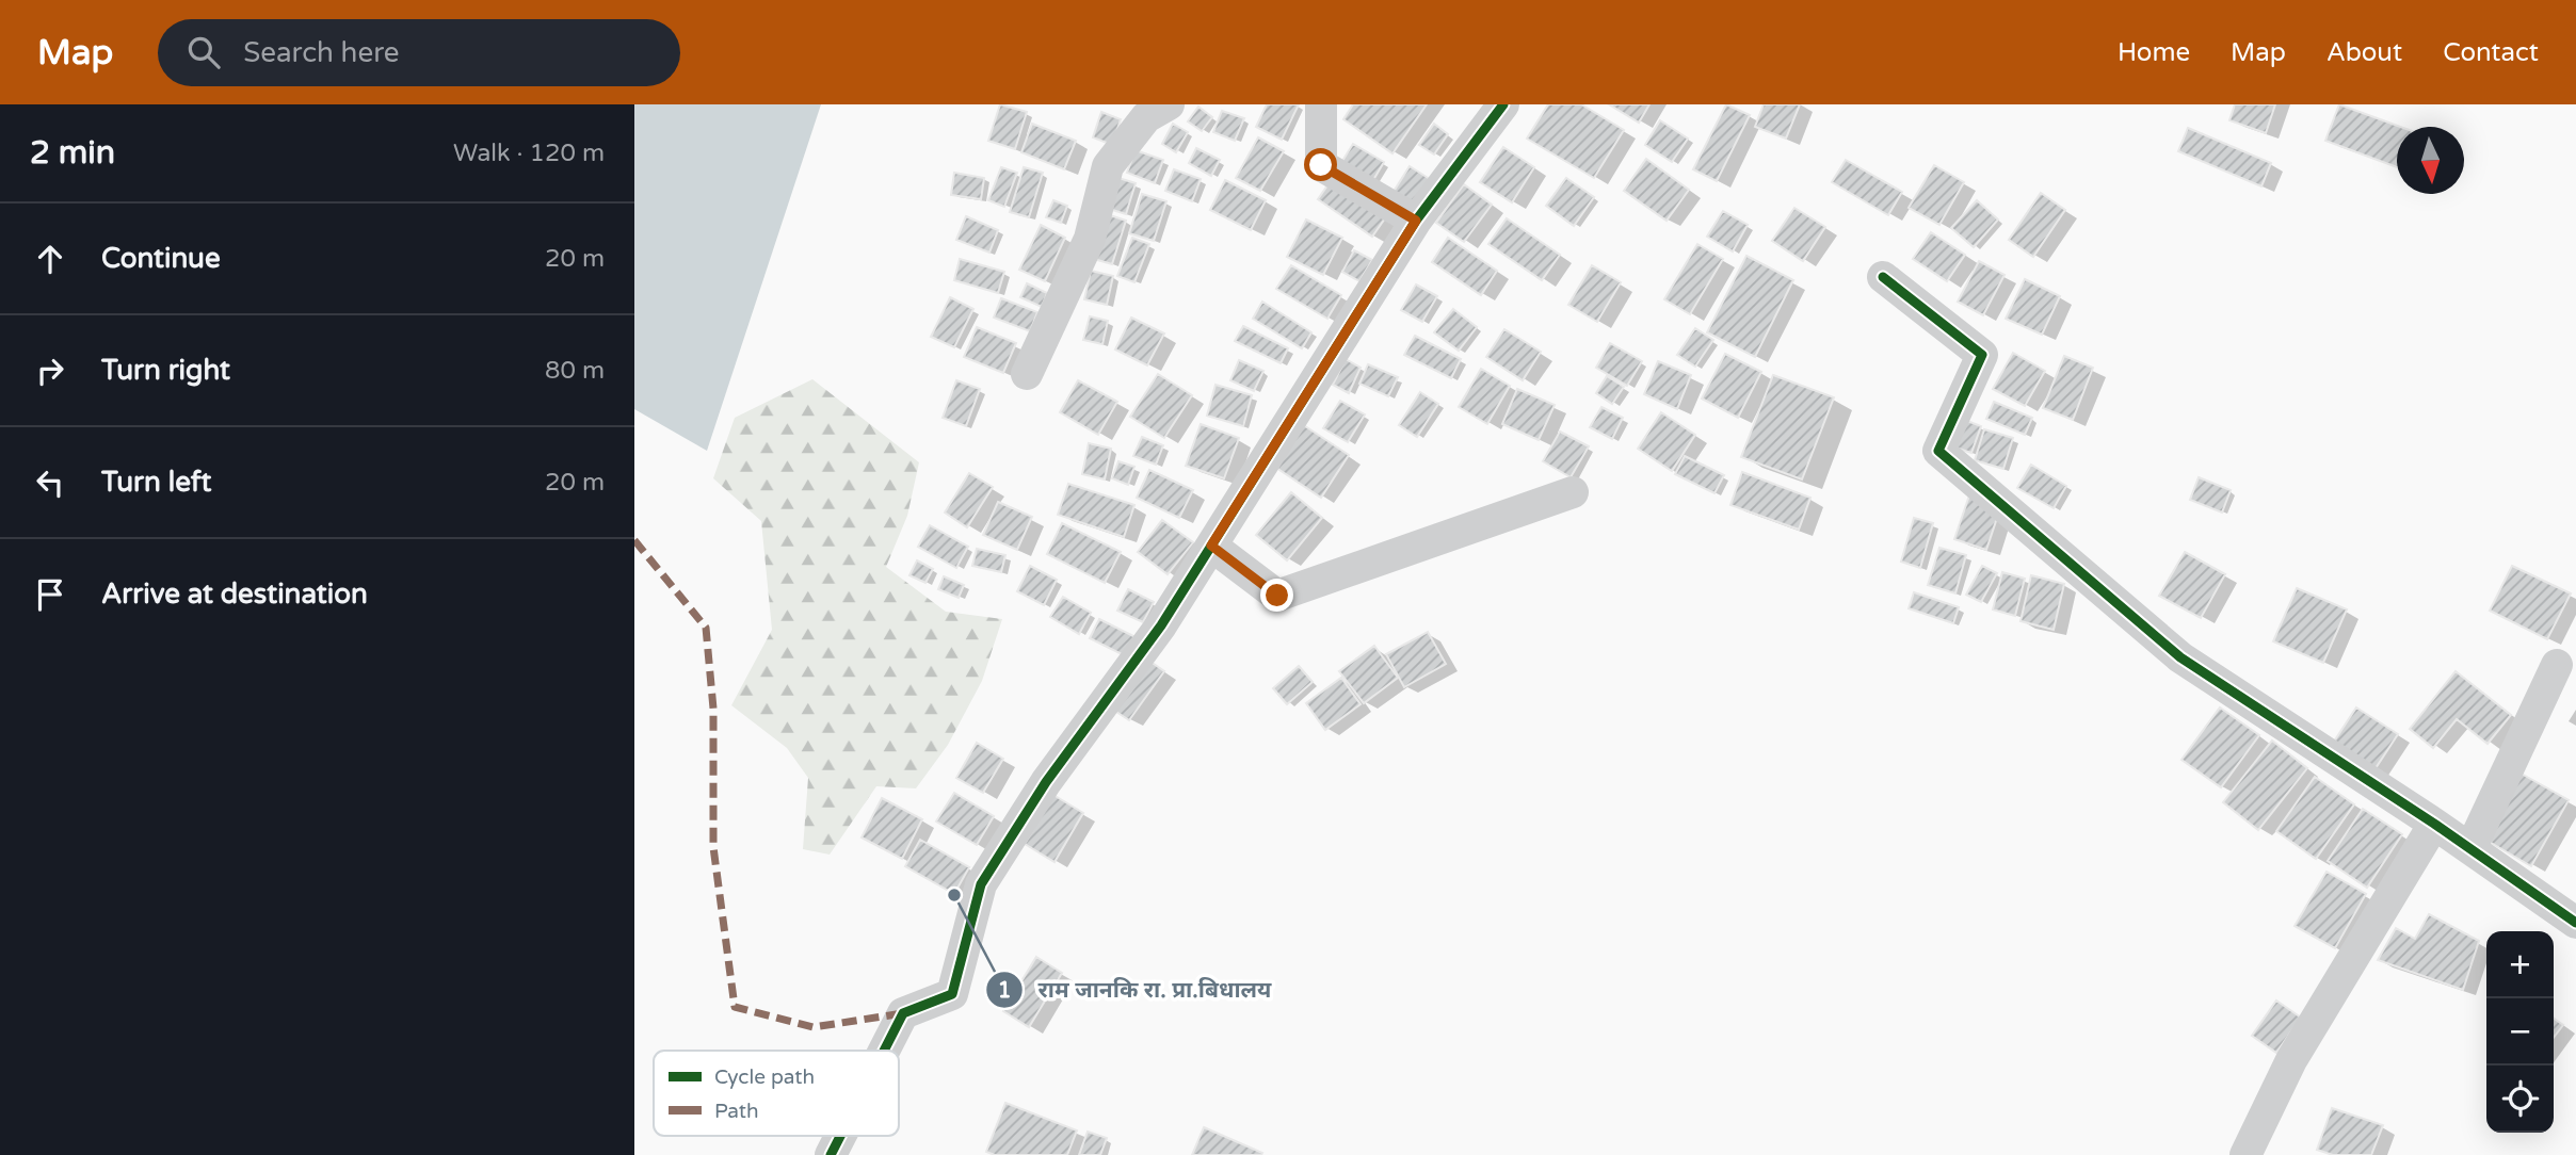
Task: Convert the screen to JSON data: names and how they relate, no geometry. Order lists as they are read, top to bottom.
{
  "places": ["राम जानकि रा. प्रा.बिधालय"],
  "legend": ["Cycle path", "Path"],
  "north": "bottom",
  "page": {
    "header": "Map",
    "search": "Search here",
    "nav": [
      "Home",
      "Map",
      "About",
      "Contact"
    ],
    "heading": ["2 min", "Walk · 120 m"],
    "list": [
      ["Continue", "20 m"],
      ["Turn right", "80 m"],
      ["Turn left", "20 m"],
      "Arrive at destination"
    ],
    "map_buttons": ["+", "−"]
  }
}
